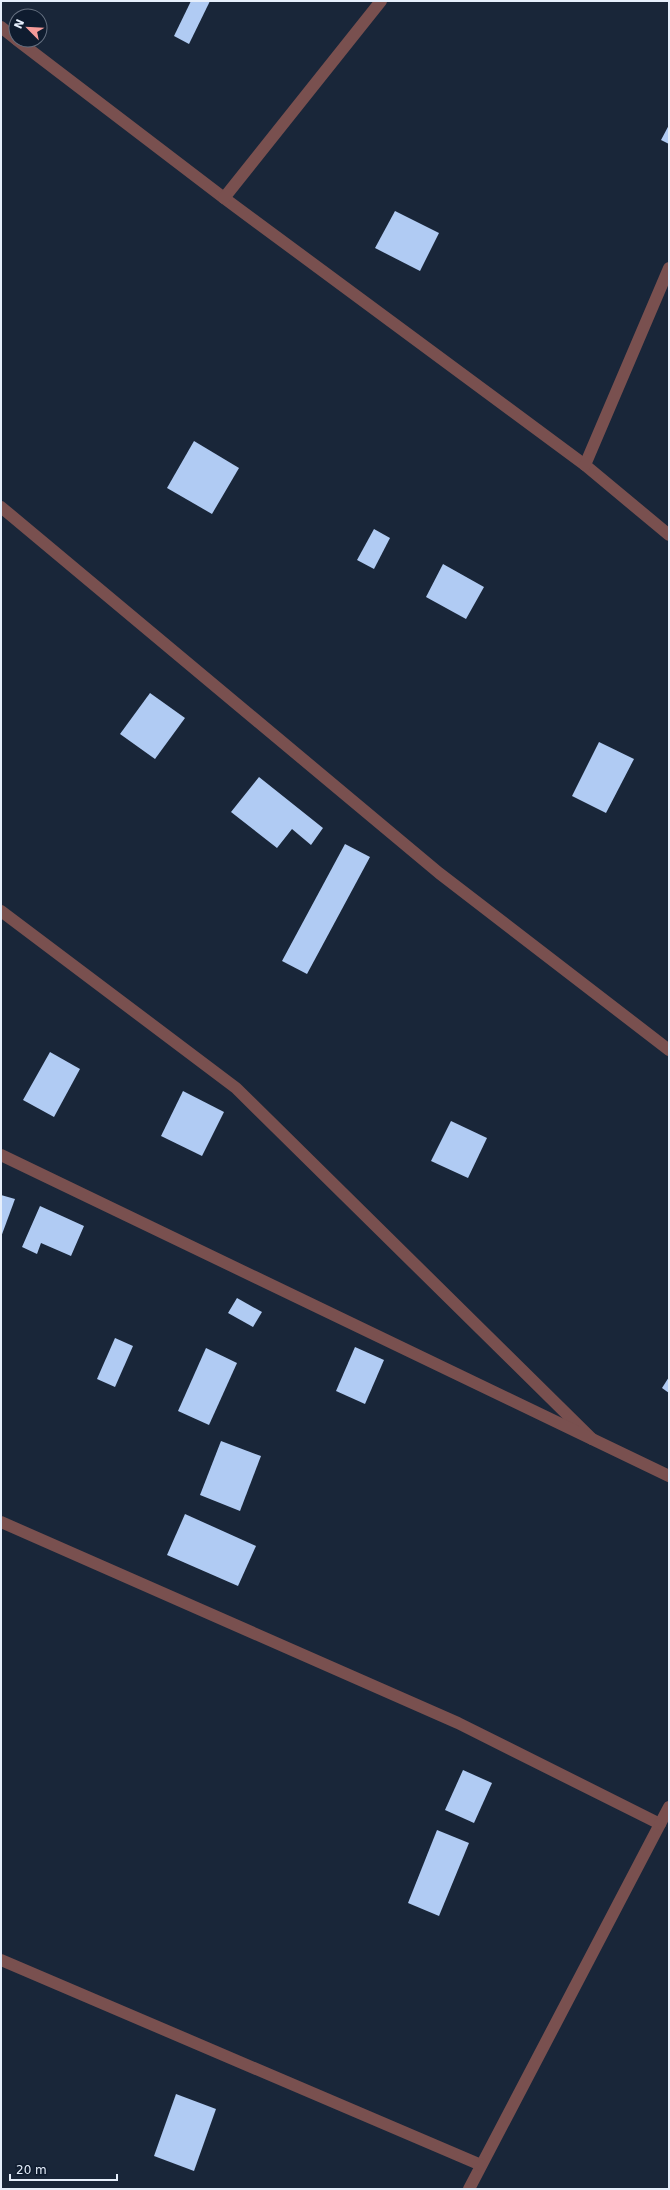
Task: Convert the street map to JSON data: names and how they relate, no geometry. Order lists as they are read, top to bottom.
{
  "scale_bar": "20 m",
  "north": "top left"
}
